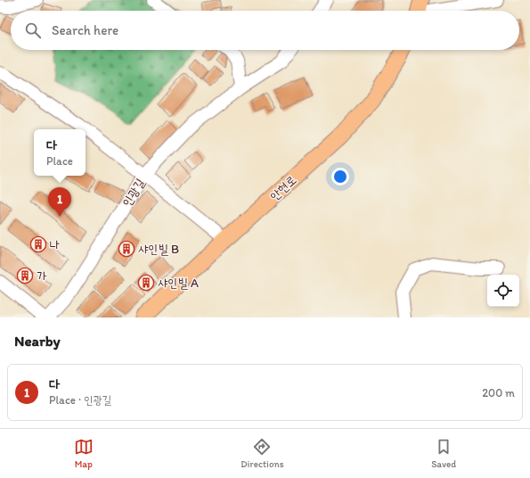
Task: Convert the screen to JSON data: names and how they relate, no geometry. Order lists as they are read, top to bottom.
{
  "streets": {
    "main road": ["안현로"],
    "street": ["인광길"]
  },
  "places": {
    "building": [
      "나",
      "샤인빌 B",
      "가",
      "샤인빌 A"
    ]
  },
  "page": {
    "search": "Search here",
    "popup": ["다", "Place"],
    "pins": "1",
    "heading": "Nearby",
    "list": [
      {
        "mark": "1",
        "name": "다",
        "note": "Place · 인광길",
        "value": "200 m"
      }
    ],
    "nav": ["Map", "Directions", "Saved"]
  }
}
